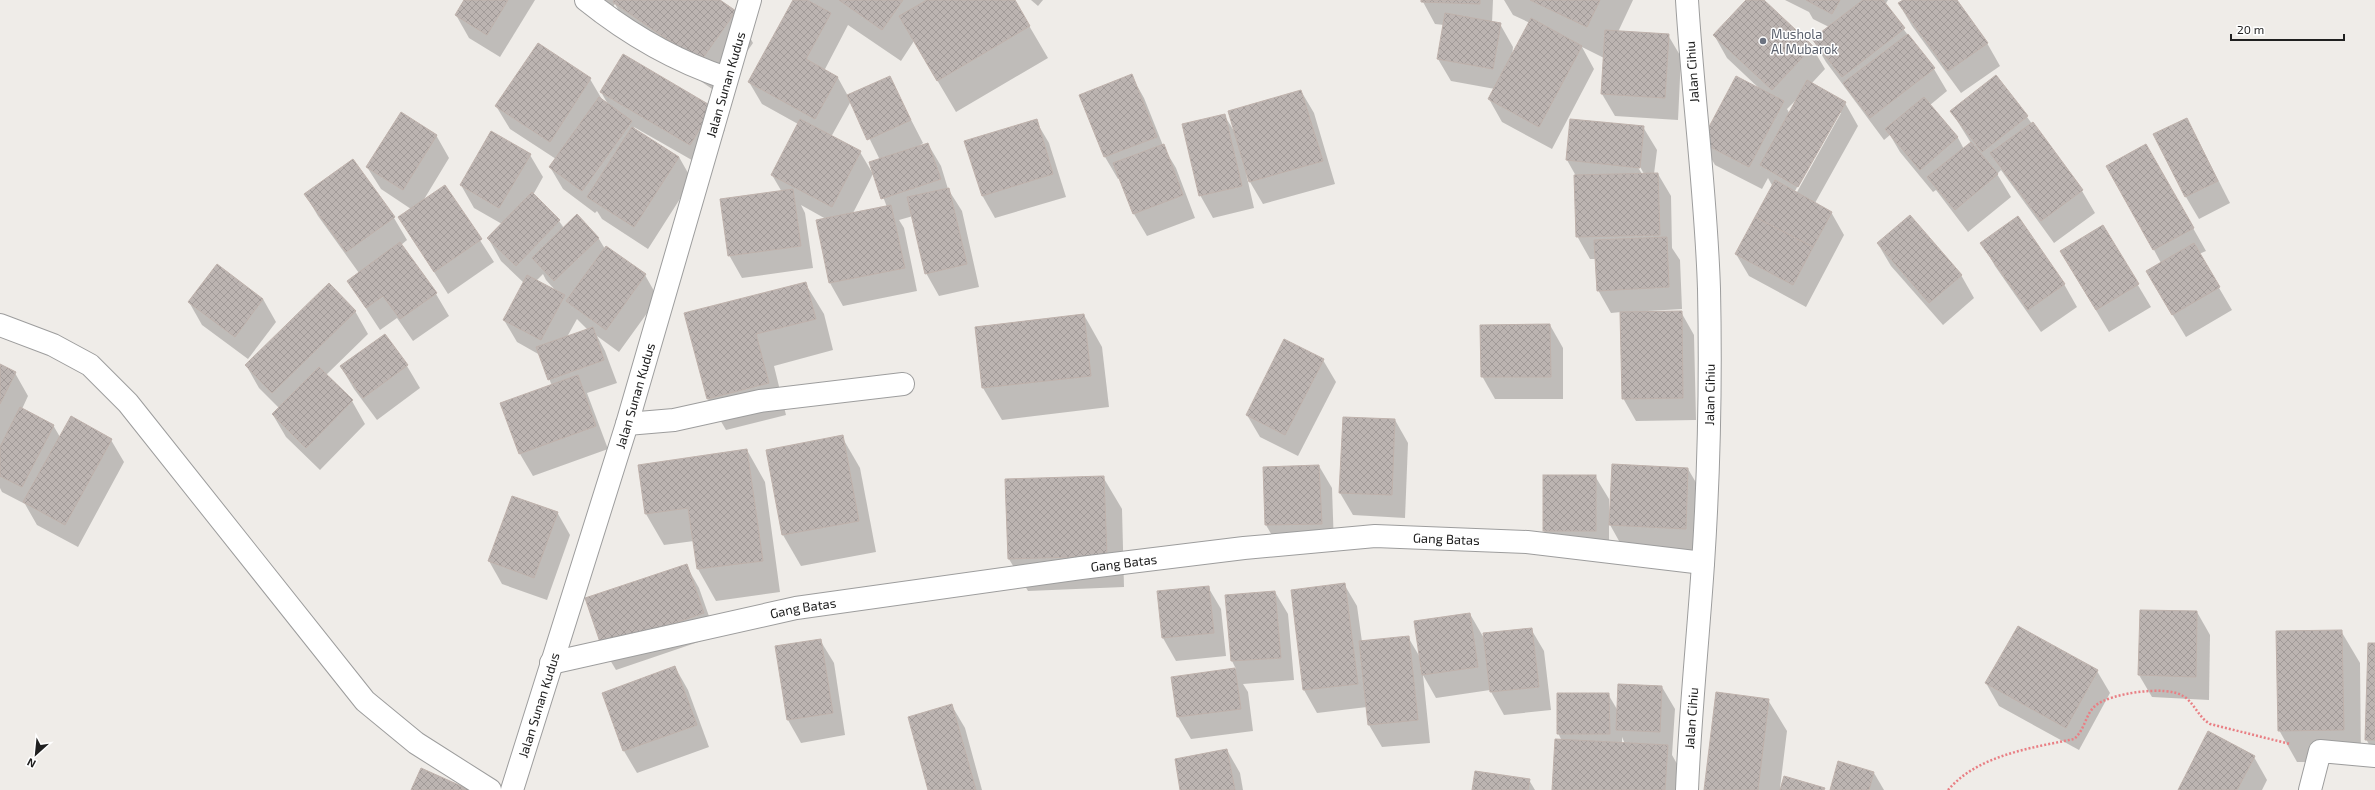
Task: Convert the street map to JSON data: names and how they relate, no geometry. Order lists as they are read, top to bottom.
{
  "streets": {
    "street": ["Jalan Cihiu", "Jalan Sunan Kudus", "Gang Batas"]
  },
  "crossings": [
    ["Jalan Cihiu", "Gang Batas"],
    ["Jalan Sunan Kudus", "Gang Batas"]
  ],
  "places": ["Mushola Al Mubarok"],
  "scale_bar": "20 m",
  "north": "bottom left"
}
